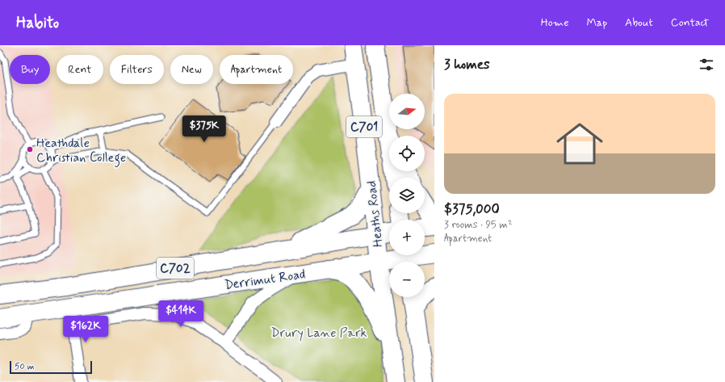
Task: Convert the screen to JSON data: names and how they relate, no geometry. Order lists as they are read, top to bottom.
{
  "streets": {
    "main road": [
      "C701",
      "Heaths Road",
      "C702",
      "Derrimut Road"
    ]
  },
  "crossings": [
    ["Heaths Road", "Derrimut Road"]
  ],
  "parks": ["Drury Lane Park"],
  "places": ["Heathdale Christian College"],
  "scale_bar": "50 m",
  "north": "right",
  "page": {
    "header": "Habito",
    "nav": [
      "Home",
      "Map",
      "About",
      "Contact"
    ],
    "heading": "3 homes",
    "chip": [
      "Buy",
      "Rent",
      "Filters",
      "New",
      "Apartment"
    ],
    "list": [
      {
        "name": "$375,000",
        "note": "3 rooms · 95 m² · Apartment"
      }
    ],
    "map_buttons": ["+", "−"],
    "price": ["$375K", "$414K", "$162K"],
    "scale": "50 m"
  }
}
